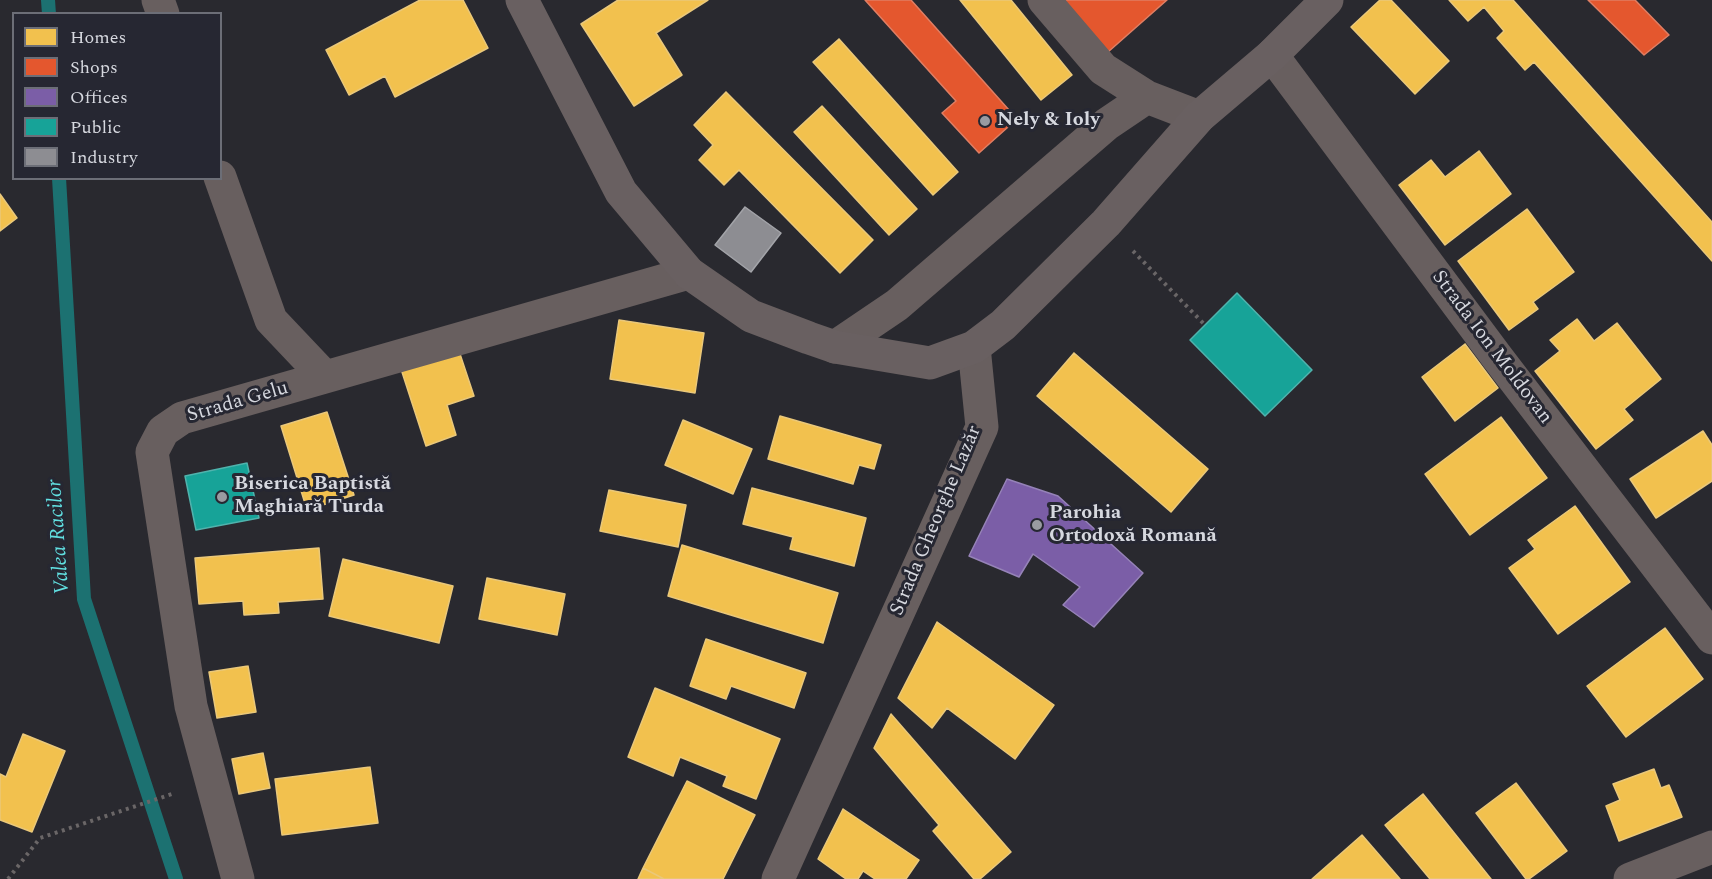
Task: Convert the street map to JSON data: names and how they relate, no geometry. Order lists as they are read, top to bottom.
{
  "streets": {
    "street": ["Strada Ion Moldovan", "Strada Gelu", "Strada Gheorghe Lazăr"]
  },
  "water": ["Valea Racilor"],
  "places": ["Nely & Ioly", "Biserica Baptistă Maghiară Turda", "Parohia Ortodoxă Romană"],
  "legend": [
    "Homes",
    "Shops",
    "Offices",
    "Public",
    "Industry"
  ]
}
